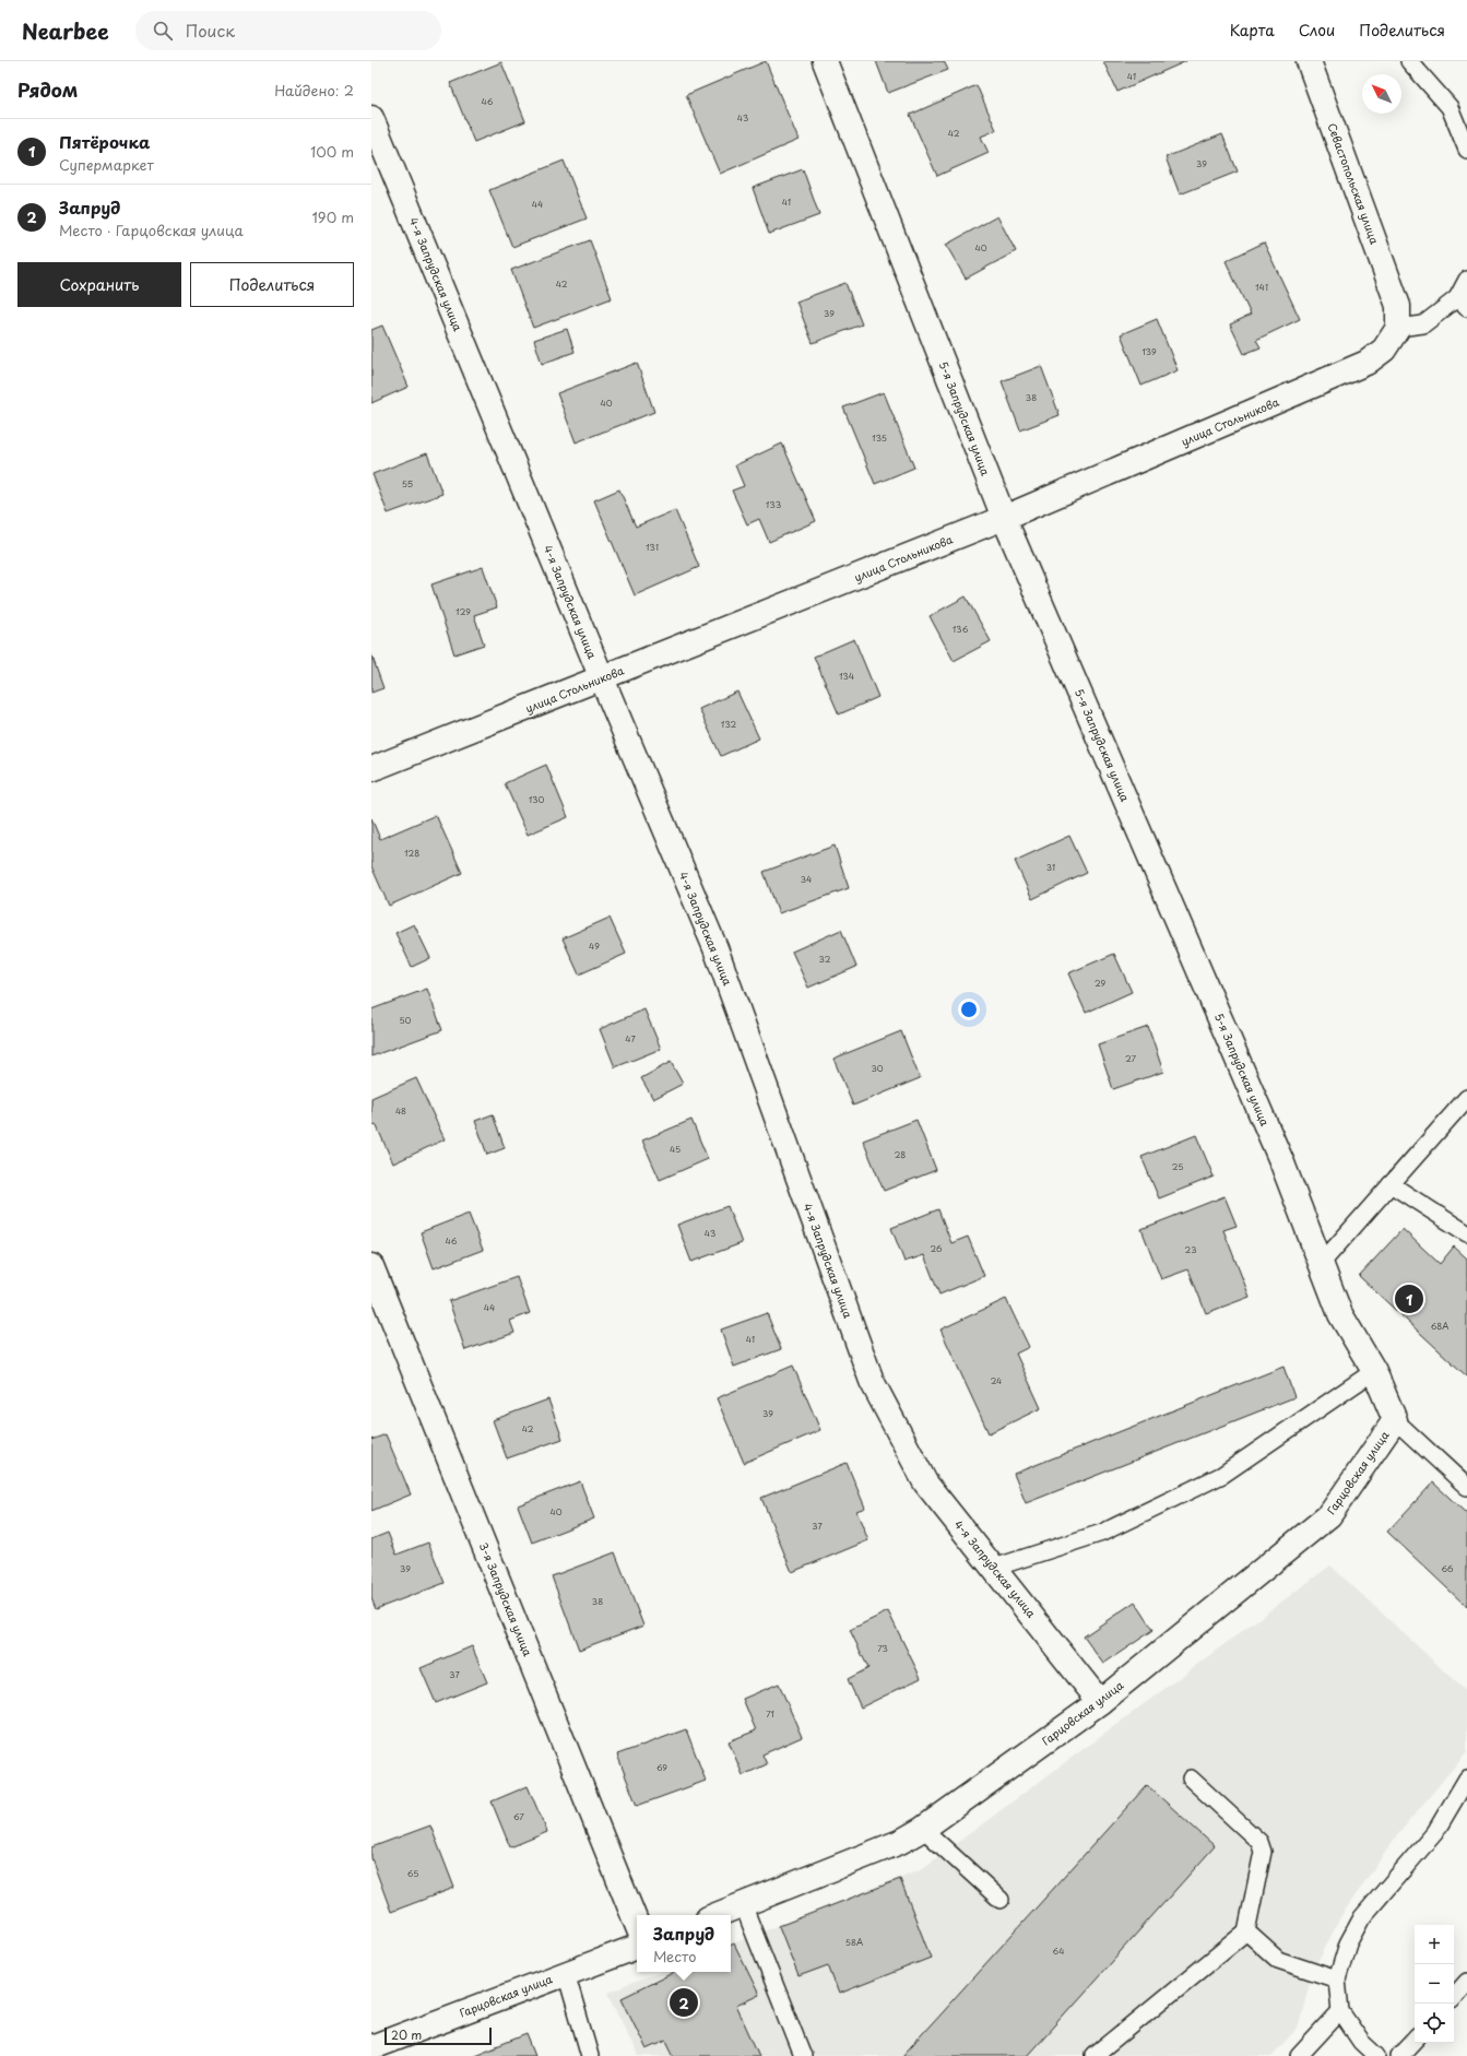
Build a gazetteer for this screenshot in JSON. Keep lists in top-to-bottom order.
{
  "streets": {
    "street": [
      "Севастопольская улица",
      "4-я Запрудская улица",
      "5-я Запрудская улица",
      "улица Стольникова",
      "Гарцовская улица",
      "3-я Запрудская улица"
    ]
  },
  "crossings": [
    ["Севастопольская улица", "улица Стольникова"],
    ["4-я Запрудская улица", "улица Стольникова"],
    ["4-я Запрудская улица", "Гарцовская улица"],
    ["5-я Запрудская улица", "улица Стольникова"],
    ["5-я Запрудская улица", "Гарцовская улица"]
  ],
  "house_numbers": [
    "41",
    "46",
    "43",
    "42",
    "39",
    "41",
    "44",
    "40",
    "42",
    "141",
    "39",
    "139",
    "38",
    "40",
    "135",
    "55",
    "133",
    "131",
    "129",
    "136",
    "134",
    "132",
    "130",
    "128",
    "31",
    "34",
    "49",
    "32",
    "29",
    "50",
    "47",
    "27",
    "30",
    "48",
    "45",
    "28",
    "25",
    "43",
    "46",
    "26",
    "23",
    "44",
    "68А",
    "41",
    "24",
    "39",
    "42",
    "40",
    "37",
    "39",
    "66",
    "38",
    "73",
    "37",
    "71",
    "69",
    "67",
    "65",
    "58А",
    "64"
  ],
  "scale_bar": "20 m",
  "north": "top left",
  "page": {
    "header": "Nearbee",
    "search": "Поиск",
    "nav": ["Карта", "Слои", "Поделиться"],
    "heading": ["Рядом", "Найдено: 2"],
    "list": [
      {
        "mark": "1",
        "name": "Пятёрочка",
        "note": "Супермаркет",
        "value": "100 m"
      },
      {
        "mark": "2",
        "name": "Запруд",
        "note": "Место · Гарцовская улица",
        "value": "190 m"
      }
    ],
    "buttons": ["Сохранить", "Поделиться"],
    "pins": ["1", "2"],
    "popup": ["Запруд", "Место"],
    "map_buttons": ["+", "−"],
    "scale": "20 m"
  }
}
